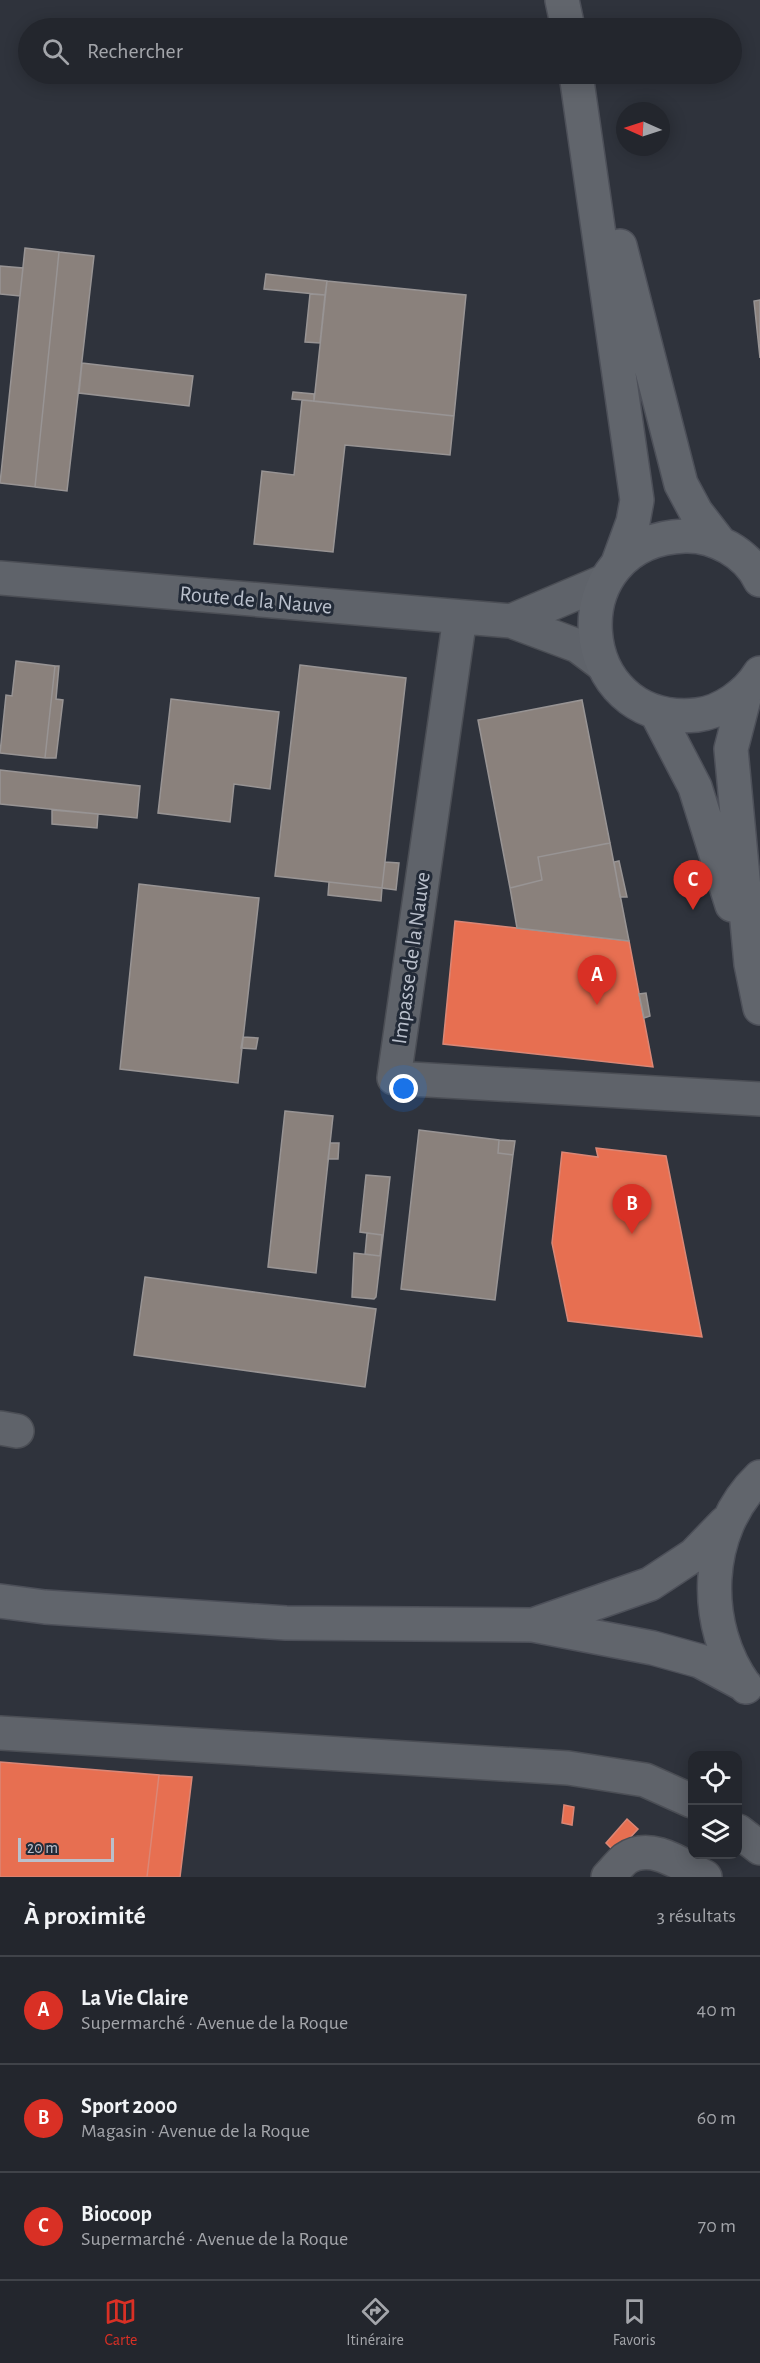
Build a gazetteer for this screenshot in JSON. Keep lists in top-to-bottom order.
{
  "streets": {
    "street": ["Route de la Nauve", "Impasse de la Nauve"]
  },
  "crossings": [
    ["Route de la Nauve", "Impasse de la Nauve"]
  ],
  "scale_bar": "20 m",
  "north": "left",
  "page": {
    "search": "Rechercher",
    "pins": ["C", "A", "B"],
    "scale": "20 m",
    "heading": ["À proximité", "3 résultats"],
    "list": [
      {
        "mark": "A",
        "name": "La Vie Claire",
        "note": "Supermarché · Avenue de la Roque",
        "value": "40 m"
      },
      {
        "mark": "B",
        "name": "Sport 2000",
        "note": "Magasin · Avenue de la Roque",
        "value": "60 m"
      },
      {
        "mark": "C",
        "name": "Biocoop",
        "note": "Supermarché · Avenue de la Roque",
        "value": "70 m"
      }
    ],
    "nav": ["Carte", "Itinéraire", "Favoris"]
  }
}
